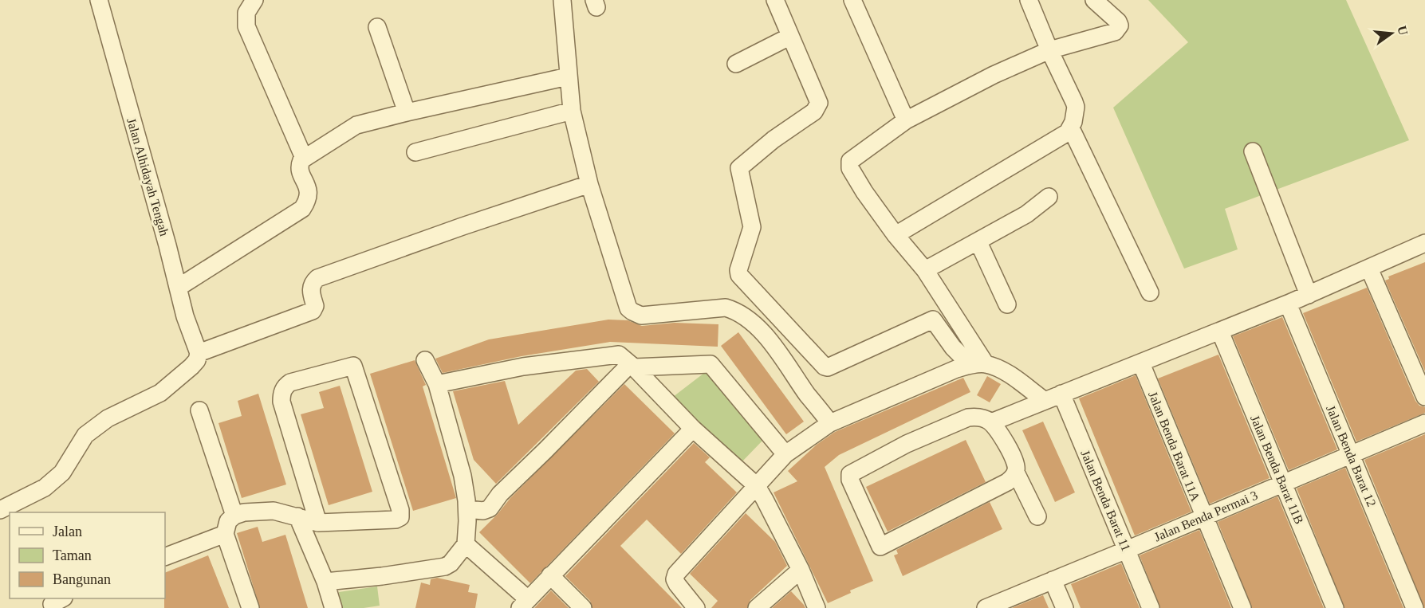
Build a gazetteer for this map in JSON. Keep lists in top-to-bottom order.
{
  "streets": {
    "street": [
      "Jalan Alhidayah Tengah",
      "Jalan Benda Barat 11A",
      "Jalan Benda Barat 12",
      "Jalan Benda Barat 11B",
      "Jalan Benda Barat 11",
      "Jalan Benda Permai 3"
    ]
  },
  "crossings": [
    ["Jalan Benda Barat 11A", "Jalan Benda Permai 3"],
    ["Jalan Benda Barat 12", "Jalan Benda Permai 3"],
    ["Jalan Benda Barat 11B", "Jalan Benda Permai 3"],
    ["Jalan Benda Barat 11", "Jalan Benda Permai 3"]
  ],
  "legend": ["Jalan", "Taman", "Bangunan"],
  "north": "right"
}
